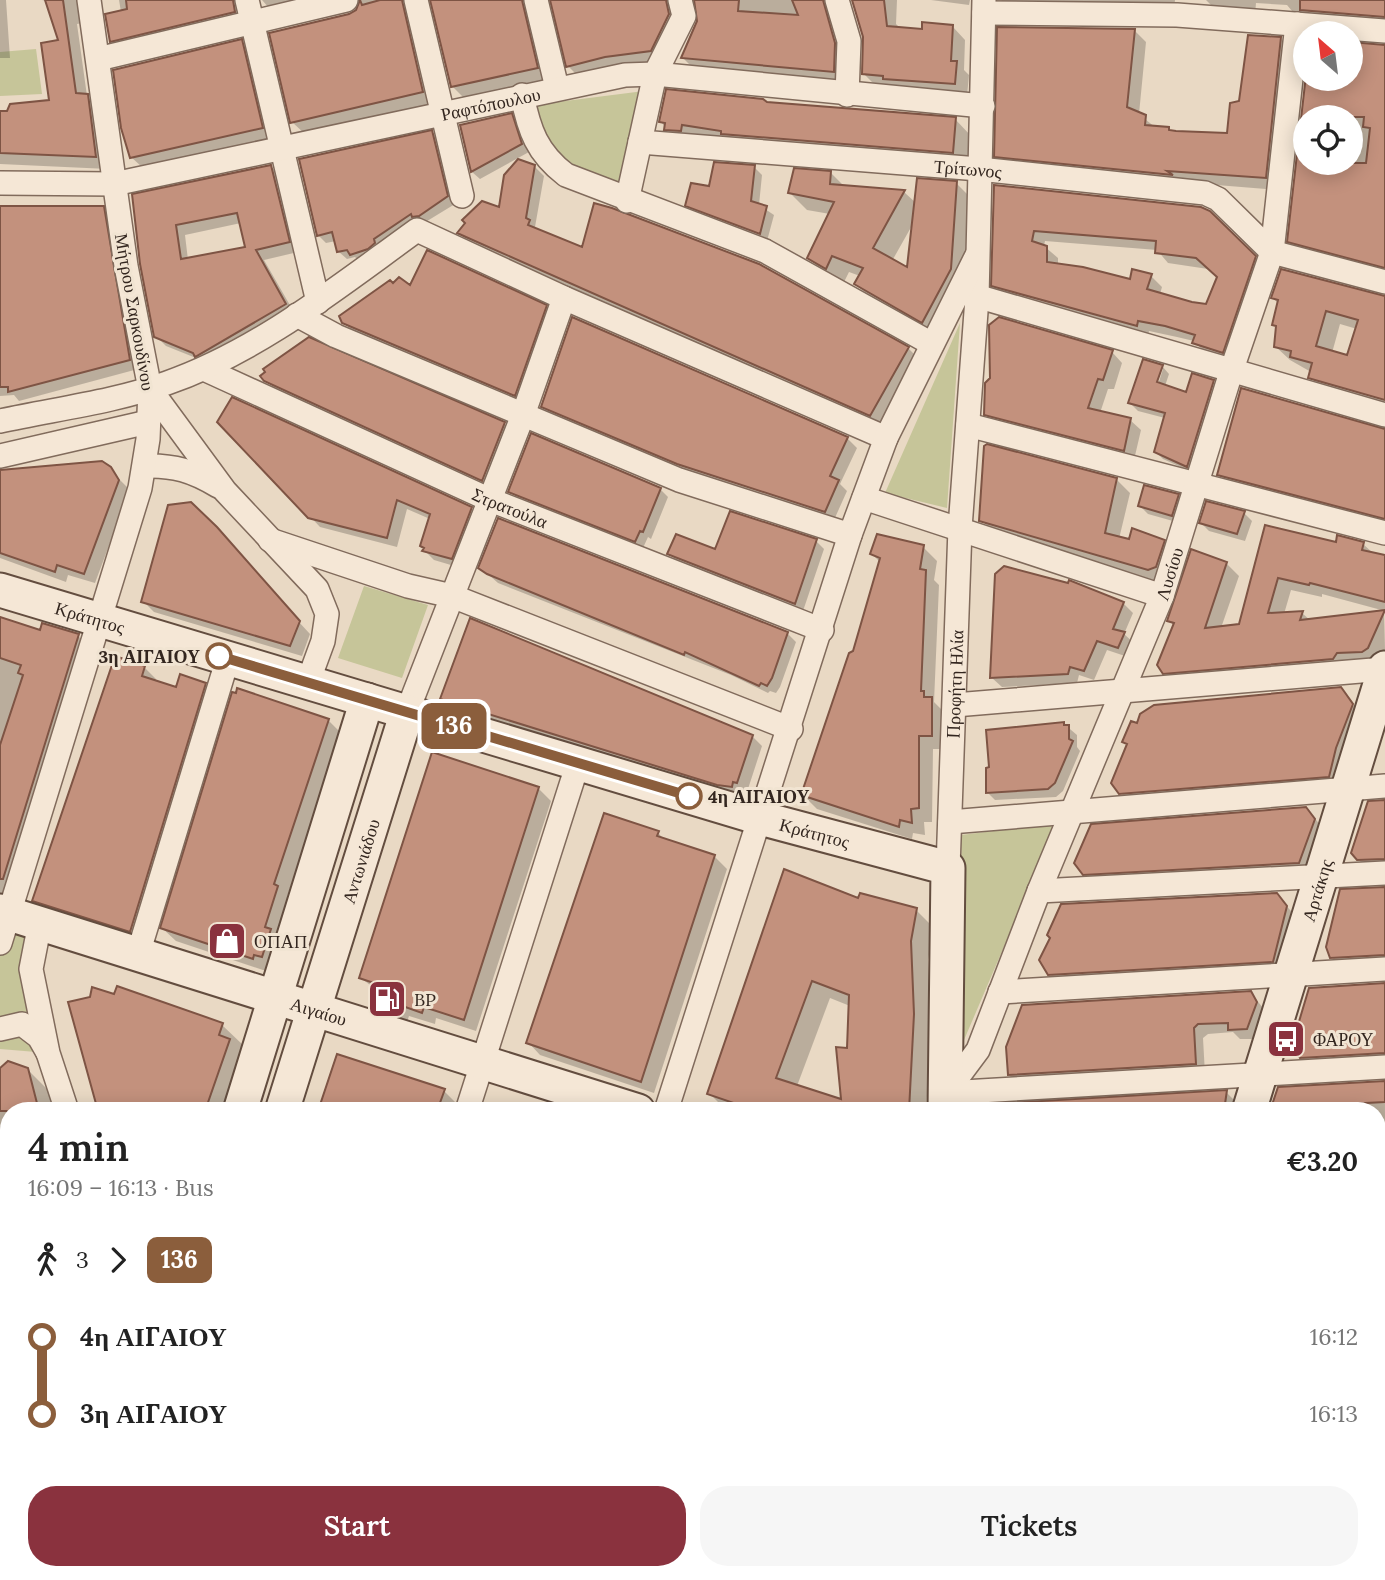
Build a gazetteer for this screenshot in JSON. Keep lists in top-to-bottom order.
{
  "streets": {
    "street": [
      "Ραφτόπουλου",
      "Τρίτωνος",
      "Μήτρου Σαρκουδίνου",
      "Στρατούλα",
      "Λυσίου",
      "Κράτητος",
      "Προφήτη Ηλία",
      "Αντωνιάδου",
      "Αρτάκης",
      "Αιγαίου"
    ]
  },
  "crossings": [
    ["Ραφτόπουλου", "Μήτρου Σαρκουδίνου"],
    ["Τρίτωνος", "Λυσίου"],
    ["Μήτρου Σαρκουδίνου", "Κράτητος"],
    ["Μήτρου Σαρκουδίνου", "Αιγαίου"],
    ["Λυσίου", "Προφήτη Ηλία"],
    ["Κράτητος", "Προφήτη Ηλία"],
    ["Κράτητος", "Αντωνιάδου"],
    ["Αντωνιάδου", "Αιγαίου"]
  ],
  "places": {
    "other": ["3η ΑΙΓΑΙΟΥ", "4η ΑΙΓΑΙΟΥ"],
    "shop": ["ΟΠΑΠ"],
    "fuel station": ["BP"],
    "bus stop": ["ΦΑΡΟΥ"]
  },
  "lines": ["bus line 136"],
  "north": "top left",
  "page": {
    "on_map": "136",
    "heading": ["4 min", "16:09 – 16:13 · Bus", "€3.20"],
    "legs": ["3", "136"],
    "list": [
      {
        "name": "4η ΑΙΓΑΙΟΥ",
        "value": "16:12"
      },
      {
        "name": "3η ΑΙΓΑΙΟΥ",
        "value": "16:13"
      }
    ],
    "buttons": ["Start", "Tickets"]
  }
}
